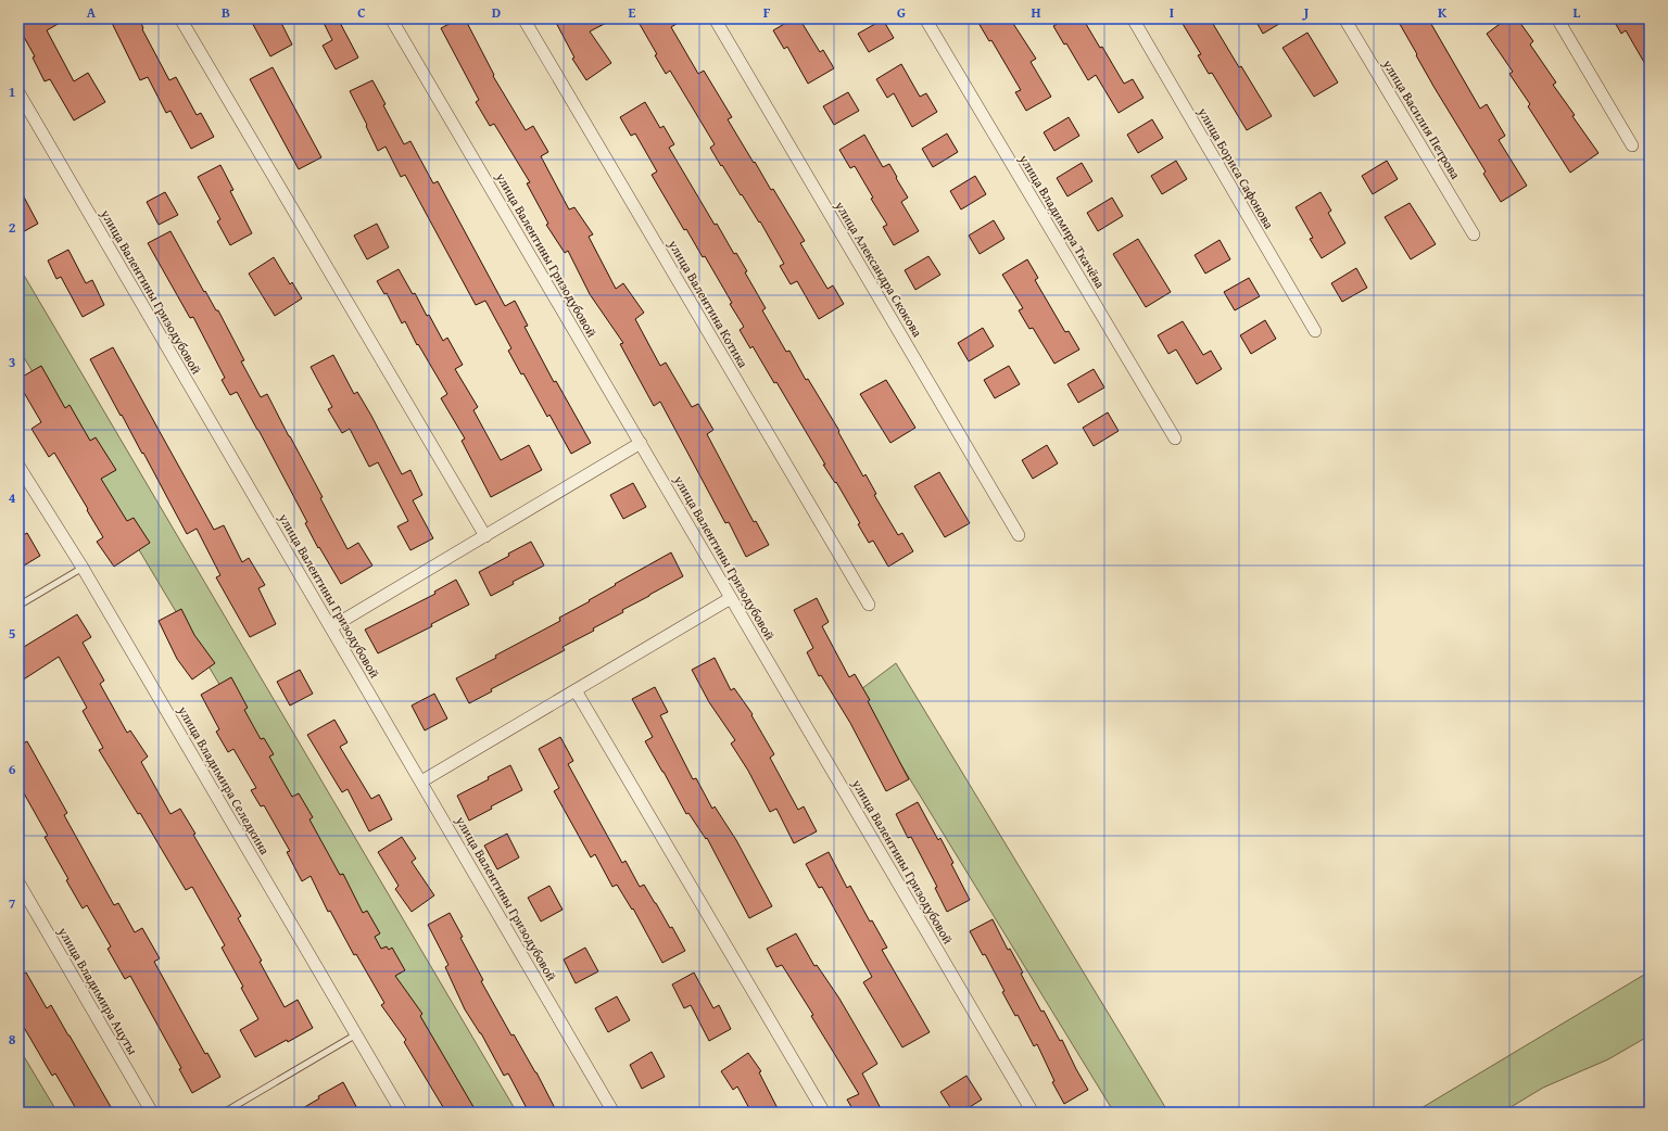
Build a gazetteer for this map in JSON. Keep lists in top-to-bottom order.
{
  "streets": {
    "street": [
      "улица Василия Петрова",
      "улица Бориса Сафонова",
      "улица Владимира Ткачёва",
      "улица Валентины Гризодубовой",
      "улица Александра Скокова",
      "улица Валентина Котика",
      "улица Владимира Селедкина",
      "улица Владимира Ацуты"
    ]
  },
  "grid": {
    "columns": [
      "A",
      "B",
      "C",
      "D",
      "E",
      "F",
      "G",
      "H",
      "I",
      "J",
      "K",
      "L"
    ],
    "rows": [
      "1",
      "2",
      "3",
      "4",
      "5",
      "6",
      "7",
      "8"
    ]
  }
}
